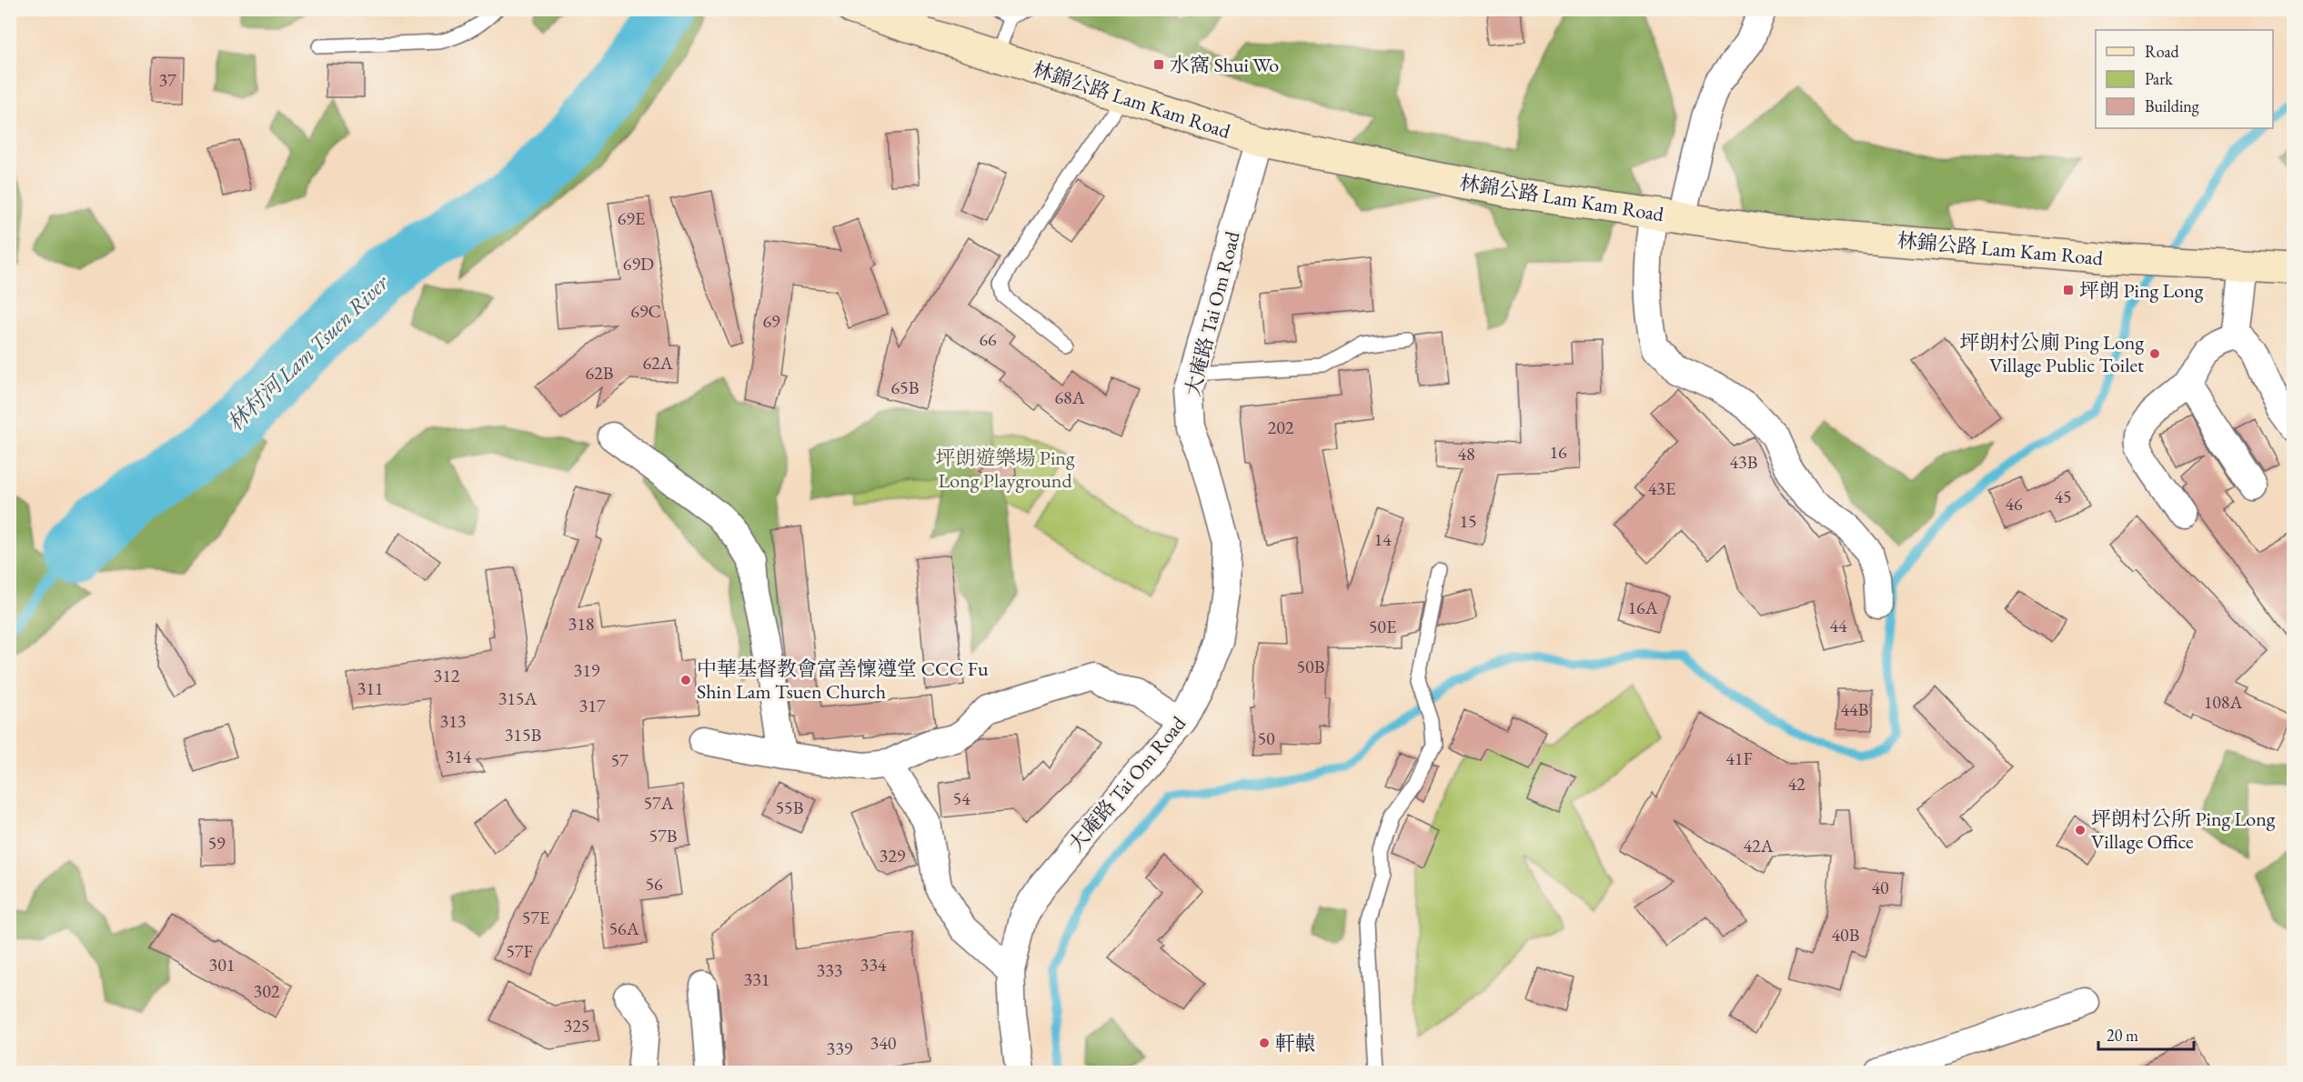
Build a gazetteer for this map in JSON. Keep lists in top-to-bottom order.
{
  "streets": {
    "main road": ["林錦公路 Lam Kam Road"],
    "street": ["大庵路 Tai Om Road"]
  },
  "crossings": [
    ["林錦公路 Lam Kam Road", "大庵路 Tai Om Road"]
  ],
  "water": ["林村河 Lam Tsuen River"],
  "parks": ["坪朗遊樂場 Ping Long Playground"],
  "places": {
    "transit": ["水窩 Shui Wo", "坪朗 Ping Long"],
    "other": [
      "坪朗村公廁 Ping Long Village Public Toilet",
      "中華基督教會富善懍遵堂 CCC Fu Shin Lam Tsuen Church",
      "坪朗村公所 Ping Long Village Office",
      "軒轅"
    ]
  },
  "house_numbers": [
    "37",
    "69E",
    "69D",
    "69C",
    "69",
    "66",
    "62A",
    "62B",
    "65B",
    "68A",
    "202",
    "16",
    "48",
    "43B",
    "43E",
    "45",
    "46",
    "15",
    "14",
    "16A",
    "318",
    "44",
    "50E",
    "50B",
    "319",
    "312",
    "311",
    "315A",
    "108A",
    "317",
    "44B",
    "313",
    "315B",
    "50",
    "314",
    "41F",
    "57",
    "42",
    "54",
    "57A",
    "55B",
    "57B",
    "59",
    "42A",
    "329",
    "56",
    "40",
    "57E",
    "56A",
    "40B",
    "57F",
    "301",
    "334",
    "333",
    "331",
    "302",
    "325",
    "340",
    "339"
  ],
  "legend": ["Road", "Park", "Building"],
  "scale_bar": "20 m"
}
